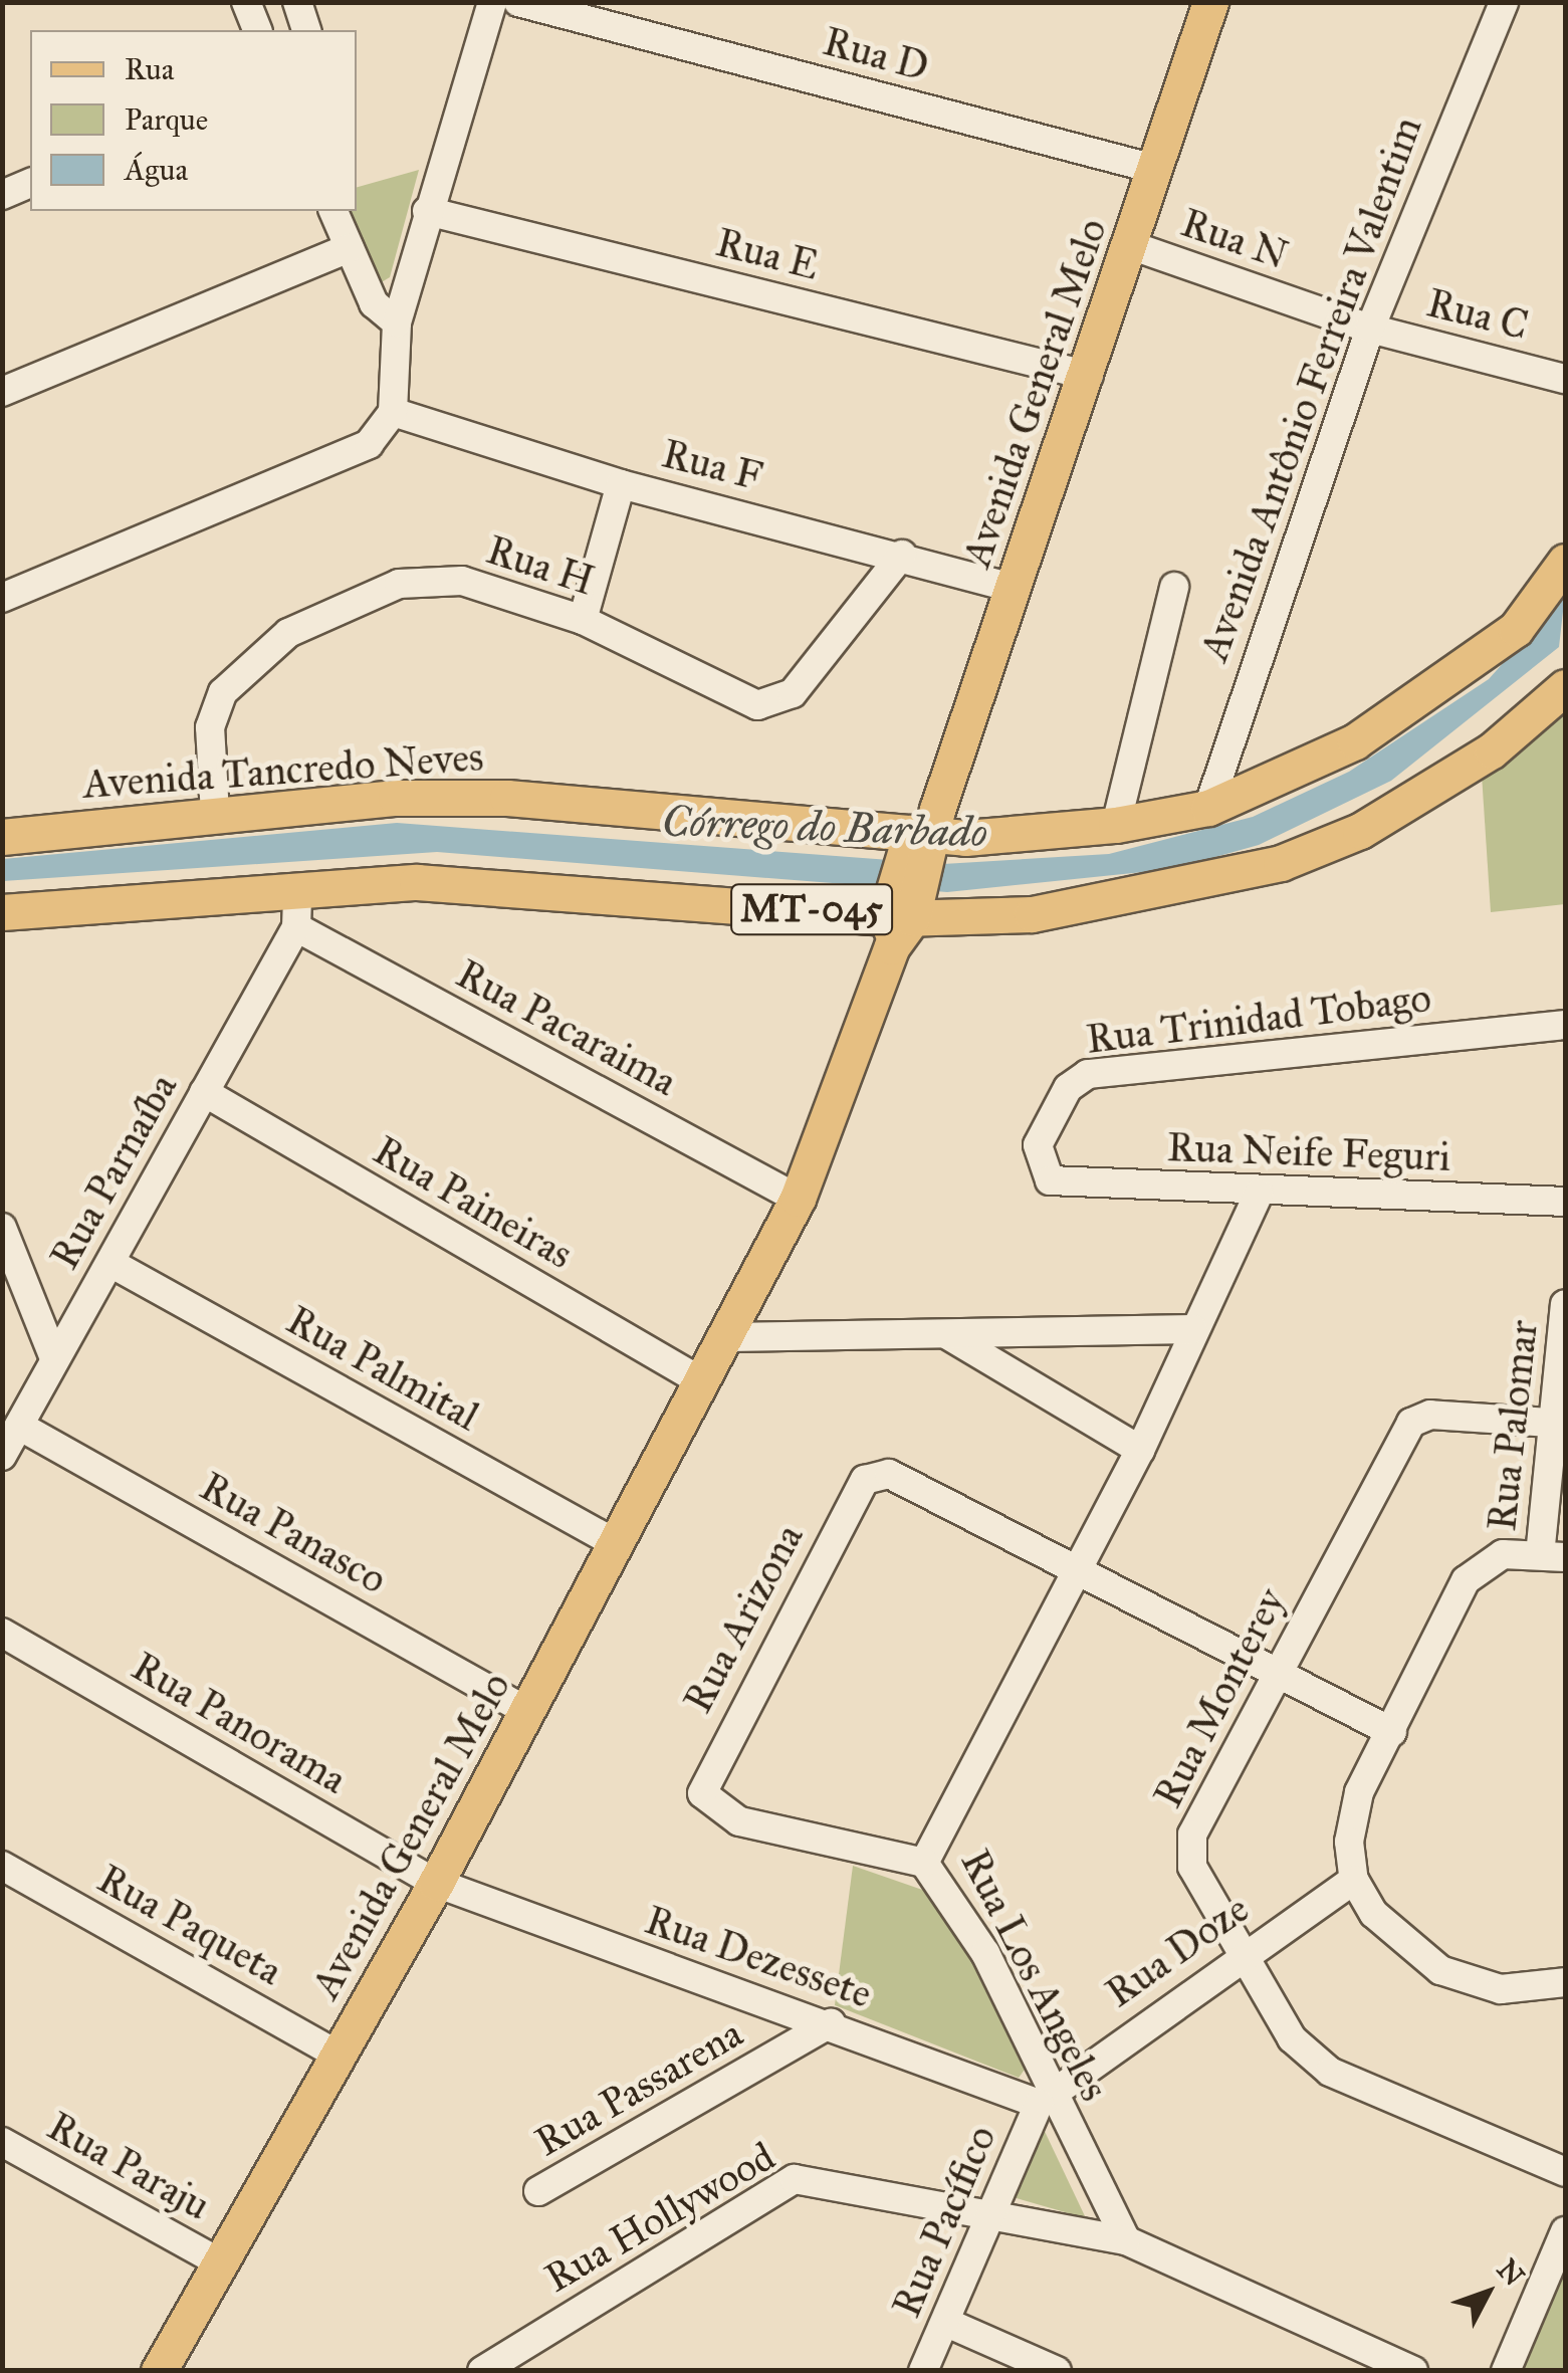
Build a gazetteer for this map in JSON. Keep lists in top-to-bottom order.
{
  "streets": {
    "main road": ["Avenida General Melo", "Avenida Tancredo Neves", "MT-045"],
    "street": [
      "Rua D",
      "Rua N",
      "Rua E",
      "Rua C",
      "Avenida Antônio Ferreira Valentim",
      "Rua F",
      "Rua H",
      "Rua Trinidad Tobago",
      "Rua Pacaraima",
      "Rua Neife Feguri",
      "Rua Parnaíba",
      "Rua Paineiras",
      "Rua Palmital",
      "Rua Palomar",
      "Rua Panasco",
      "Rua Arizona",
      "Rua Monterey",
      "Rua Panorama",
      "Rua Paqueta",
      "Rua Doze",
      "Rua Dezessete",
      "Rua Los Angeles",
      "Rua Passarena",
      "Rua Paraju",
      "Rua Hollywood",
      "Rua Pacífico"
    ]
  },
  "crossings": [
    ["Rua D", "Avenida General Melo"],
    ["Rua N", "Rua C"],
    ["Rua N", "Avenida Antônio Ferreira Valentim"],
    ["Rua N", "Avenida General Melo"],
    ["Rua E", "Avenida General Melo"],
    ["Rua C", "Avenida Antônio Ferreira Valentim"],
    ["Avenida Antônio Ferreira Valentim", "Avenida Tancredo Neves"],
    ["Avenida General Melo", "Rua F"],
    ["Avenida General Melo", "Avenida Tancredo Neves"],
    ["Avenida General Melo", "MT-045"],
    ["Avenida General Melo", "Rua Pacaraima"],
    ["Avenida General Melo", "Rua Paineiras"],
    ["Avenida General Melo", "Rua Palmital"],
    ["Avenida General Melo", "Rua Panasco"],
    ["Avenida General Melo", "Rua Panorama"],
    ["Avenida General Melo", "Rua Paqueta"],
    ["Avenida General Melo", "Rua Dezessete"],
    ["Avenida General Melo", "Rua Paraju"],
    ["Rua F", "Rua H"],
    ["Rua H", "Avenida Tancredo Neves"],
    ["Rua Trinidad Tobago", "Rua Neife Feguri"],
    ["Rua Pacaraima", "Rua Parnaíba"],
    ["Rua Neife Feguri", "Rua Los Angeles"],
    ["Rua Parnaíba", "Rua Paineiras"],
    ["Rua Parnaíba", "Rua Palmital"],
    ["Rua Parnaíba", "Rua Panasco"],
    ["Rua Palomar", "Rua Monterey"],
    ["Rua Arizona", "Rua Los Angeles"],
    ["Rua Monterey", "Rua Doze"],
    ["Rua Panorama", "Rua Dezessete"],
    ["Rua Doze", "Rua Dezessete"],
    ["Rua Doze", "Rua Los Angeles"],
    ["Rua Doze", "Rua Pacífico"],
    ["Rua Dezessete", "Rua Los Angeles"],
    ["Rua Dezessete", "Rua Passarena"],
    ["Rua Dezessete", "Rua Pacífico"],
    ["Rua Los Angeles", "Rua Hollywood"],
    ["Rua Los Angeles", "Rua Pacífico"],
    ["Rua Hollywood", "Rua Pacífico"]
  ],
  "water": ["Córrego do Barbado"],
  "legend": ["Rua", "Parque", "Água"],
  "north": "top right"
}
